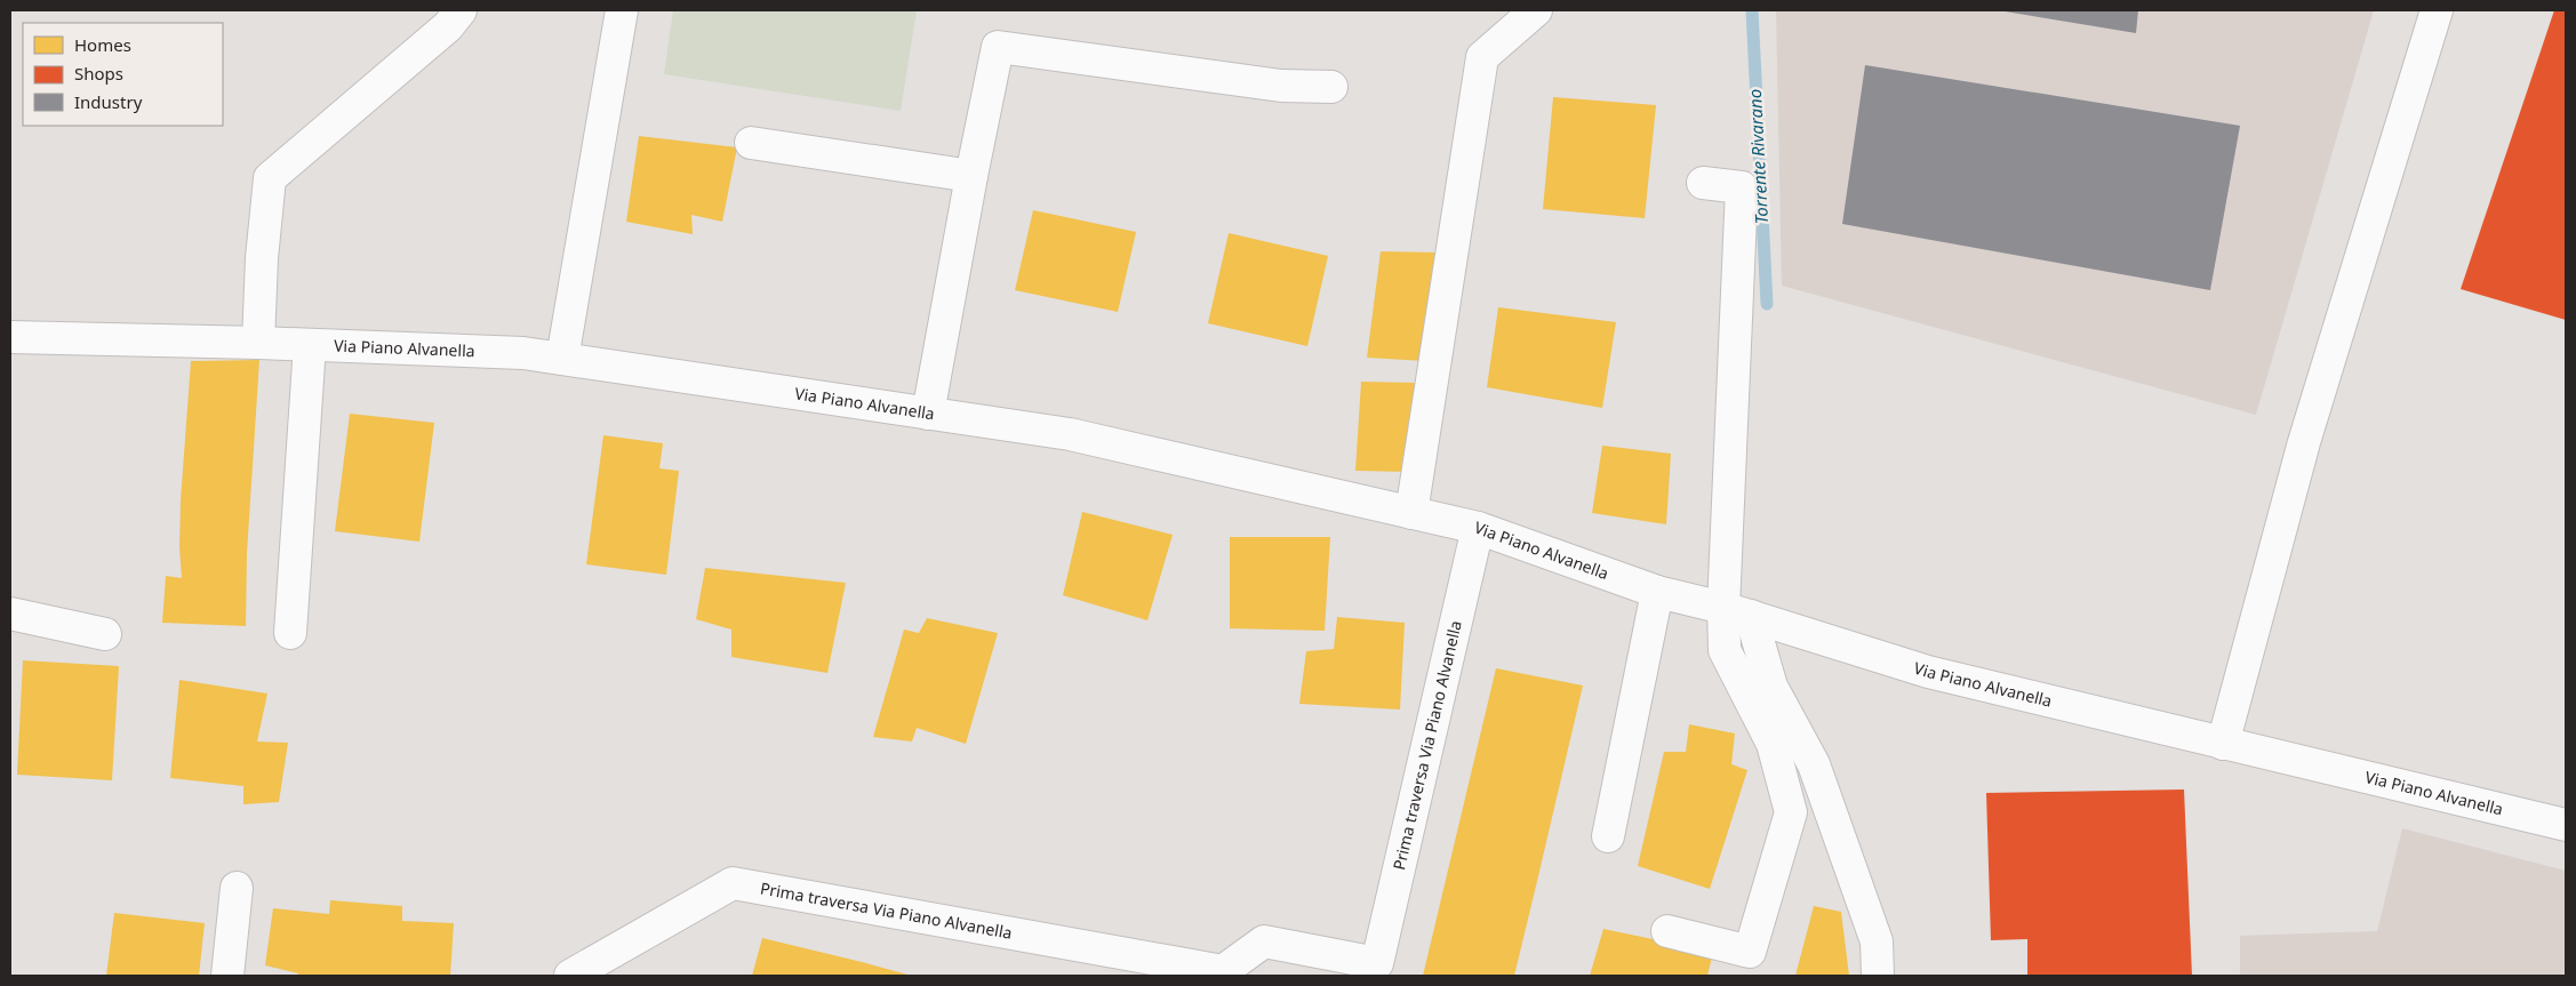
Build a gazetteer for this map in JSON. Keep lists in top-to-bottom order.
{
  "streets": {
    "street": ["Via Piano Alvanella", "Prima traversa Via Piano Alvanella"]
  },
  "crossings": [
    ["Via Piano Alvanella", "Prima traversa Via Piano Alvanella"]
  ],
  "water": ["Torrente Rivarano"],
  "legend": ["Homes", "Shops", "Industry"]
}
